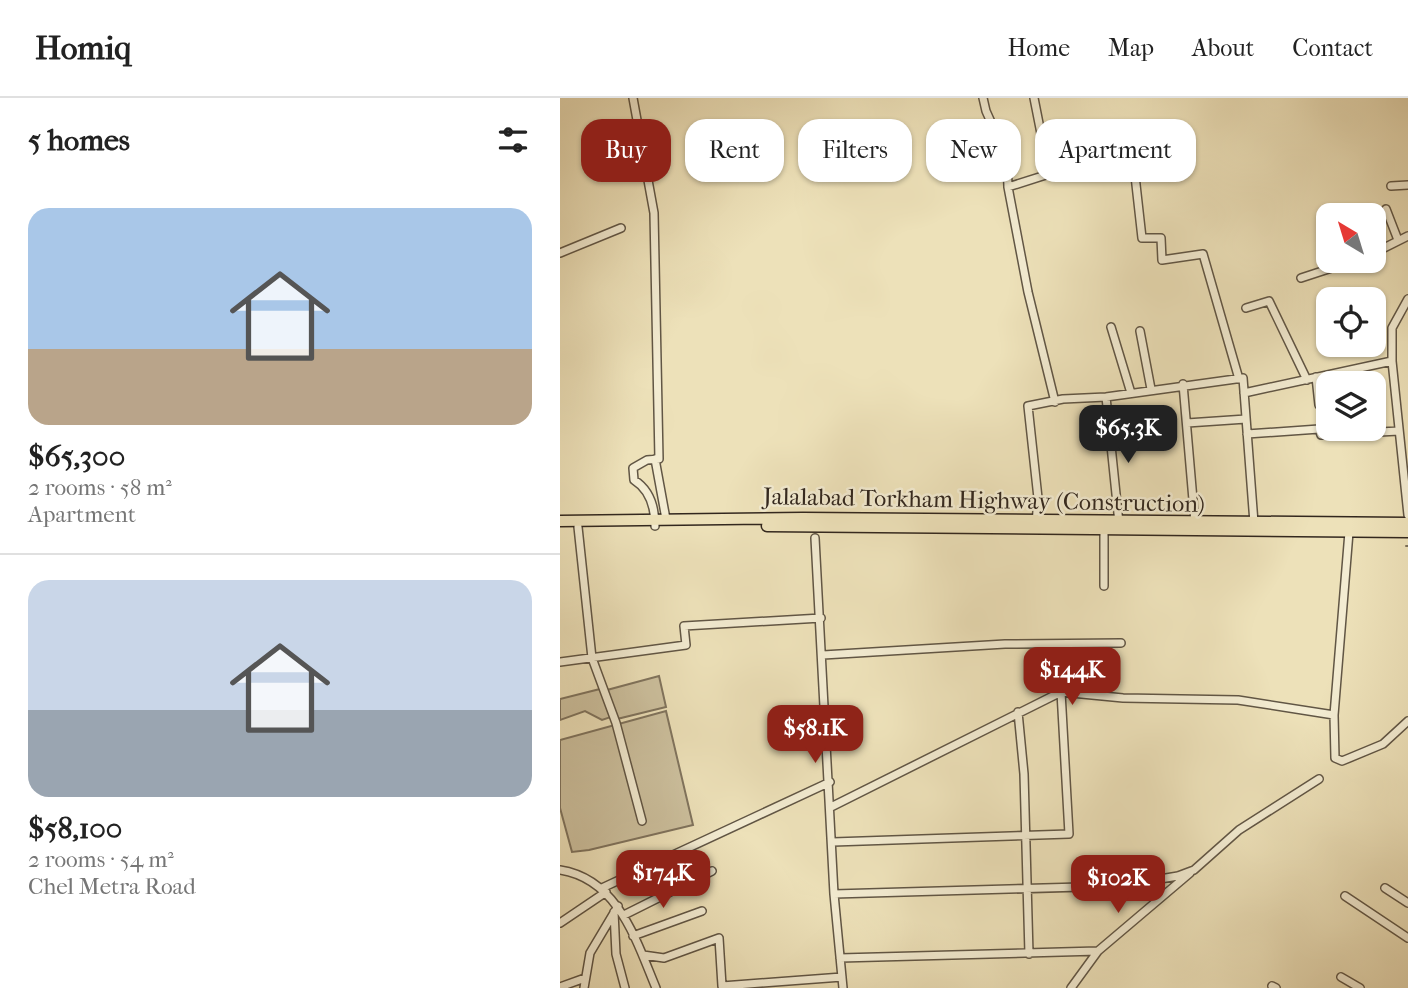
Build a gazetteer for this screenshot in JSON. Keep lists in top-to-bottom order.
{
  "streets": {
    "highway": ["Jalalabad Torkham Highway (Construction)"]
  },
  "north": "top left",
  "page": {
    "header": "Homiq",
    "nav": [
      "Home",
      "Map",
      "About",
      "Contact"
    ],
    "heading": "5 homes",
    "chip": [
      "Buy",
      "Rent",
      "Filters",
      "New",
      "Apartment"
    ],
    "list": [
      {
        "name": "$65,300",
        "note": "2 rooms · 58 m² · Apartment"
      },
      {
        "name": "$58,100",
        "note": "2 rooms · 54 m² · Chel Metra Road"
      }
    ],
    "price": [
      "$65.3K",
      "$144K",
      "$58.1K",
      "$174K",
      "$102K"
    ]
  }
}
